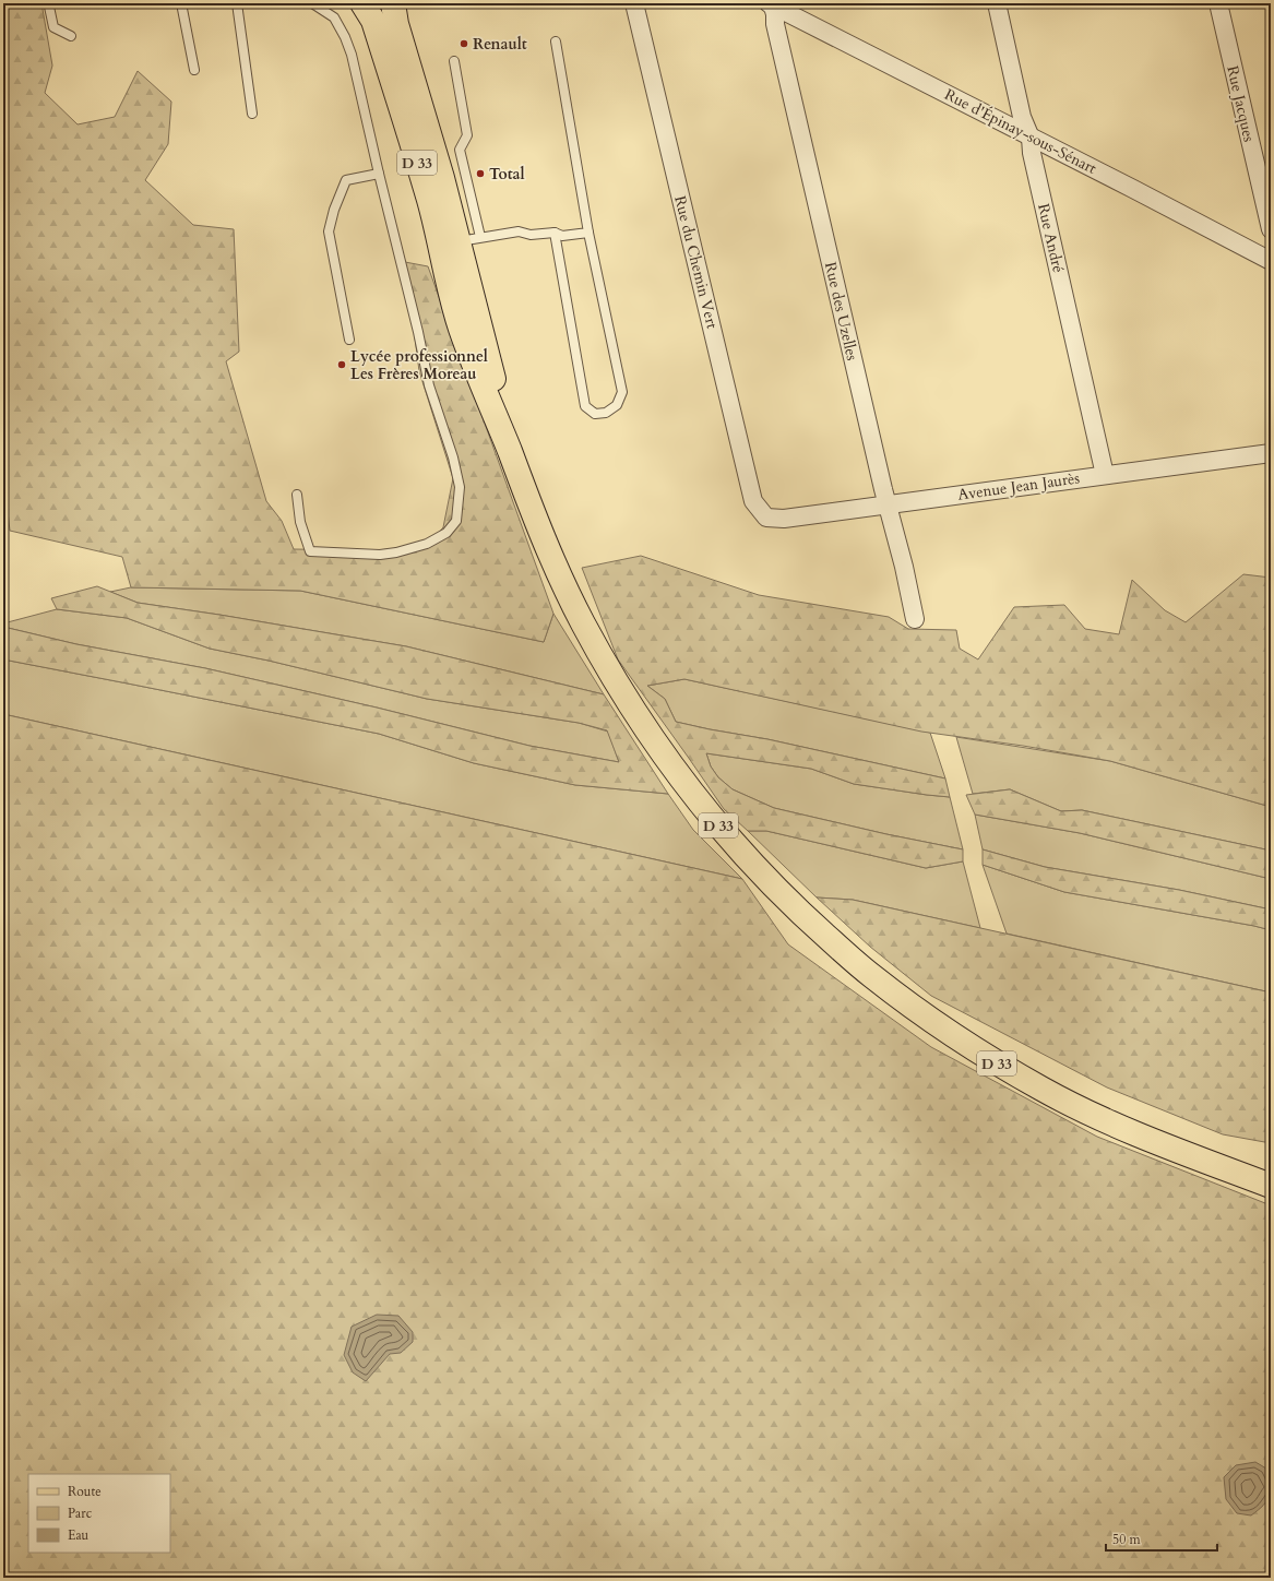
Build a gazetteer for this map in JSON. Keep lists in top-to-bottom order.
{
  "streets": {
    "main road": ["D 33"],
    "street": [
      "Rue Jacques",
      "Rue d'Épinay-sous-Sénart",
      "Rue André",
      "Rue du Chemin Vert",
      "Rue des Uzelles",
      "Avenue Jean Jaurès"
    ]
  },
  "crossings": [
    ["Rue d'Épinay-sous-Sénart", "Rue André"],
    ["Rue d'Épinay-sous-Sénart", "Rue des Uzelles"],
    ["Rue André", "Avenue Jean Jaurès"],
    ["Rue du Chemin Vert", "Avenue Jean Jaurès"],
    ["Rue des Uzelles", "Avenue Jean Jaurès"]
  ],
  "places": ["Renault", "Total", "Lycée professionnel Les Frères Moreau"],
  "legend": ["Route", "Parc", "Eau"],
  "scale_bar": "50 m"
}
